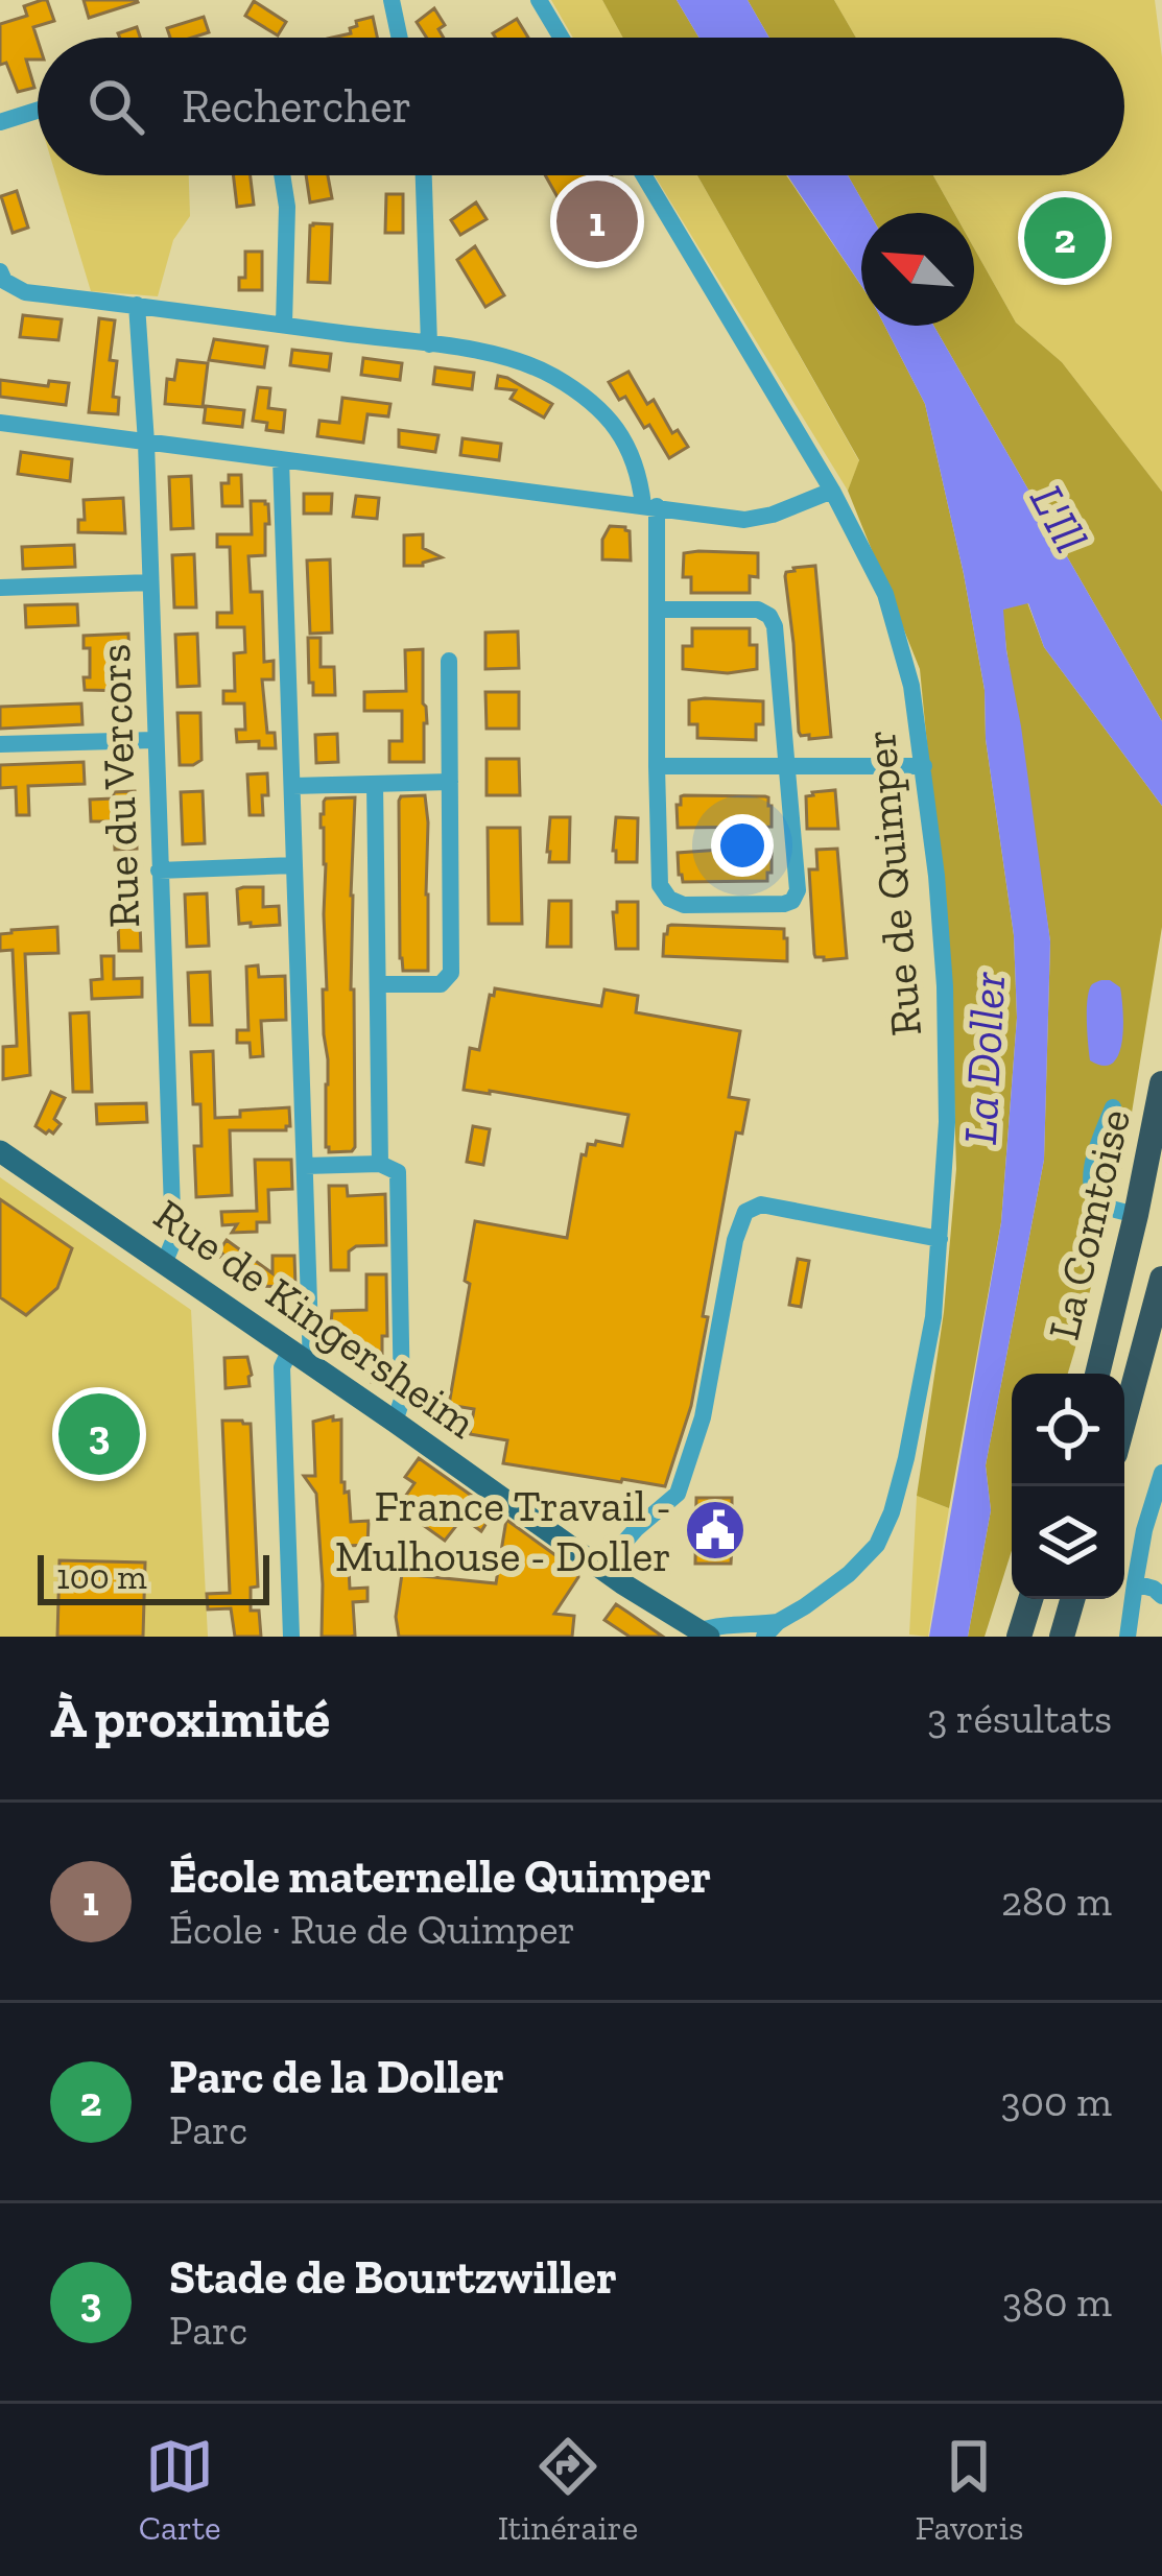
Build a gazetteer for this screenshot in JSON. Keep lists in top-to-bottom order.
{
  "streets": {
    "highway": ["La Comtoise"],
    "main road": ["Rue de Kingersheim"],
    "street": ["Rue du Vercors", "Rue de Quimper"]
  },
  "crossings": [
    ["Rue du Vercors", "Rue de Kingersheim"],
    ["Rue de Quimper", "Rue de Kingersheim"]
  ],
  "water": ["L'Ill", "La Doller"],
  "places": {
    "public building": ["France Travail - Mulhouse - Doller"]
  },
  "scale_bar": "100 m",
  "north": "top left",
  "page": {
    "search": "Rechercher",
    "pins": ["1", "2", "3"],
    "scale": "100 m",
    "heading": ["À proximité", "3 résultats"],
    "list": [
      {
        "mark": "1",
        "name": "École maternelle Quimper",
        "note": "École · Rue de Quimper",
        "value": "280 m"
      },
      {
        "mark": "2",
        "name": "Parc de la Doller",
        "note": "Parc",
        "value": "300 m"
      },
      {
        "mark": "3",
        "name": "Stade de Bourtzwiller",
        "note": "Parc",
        "value": "380 m"
      }
    ],
    "nav": ["Carte", "Itinéraire", "Favoris"]
  }
}
